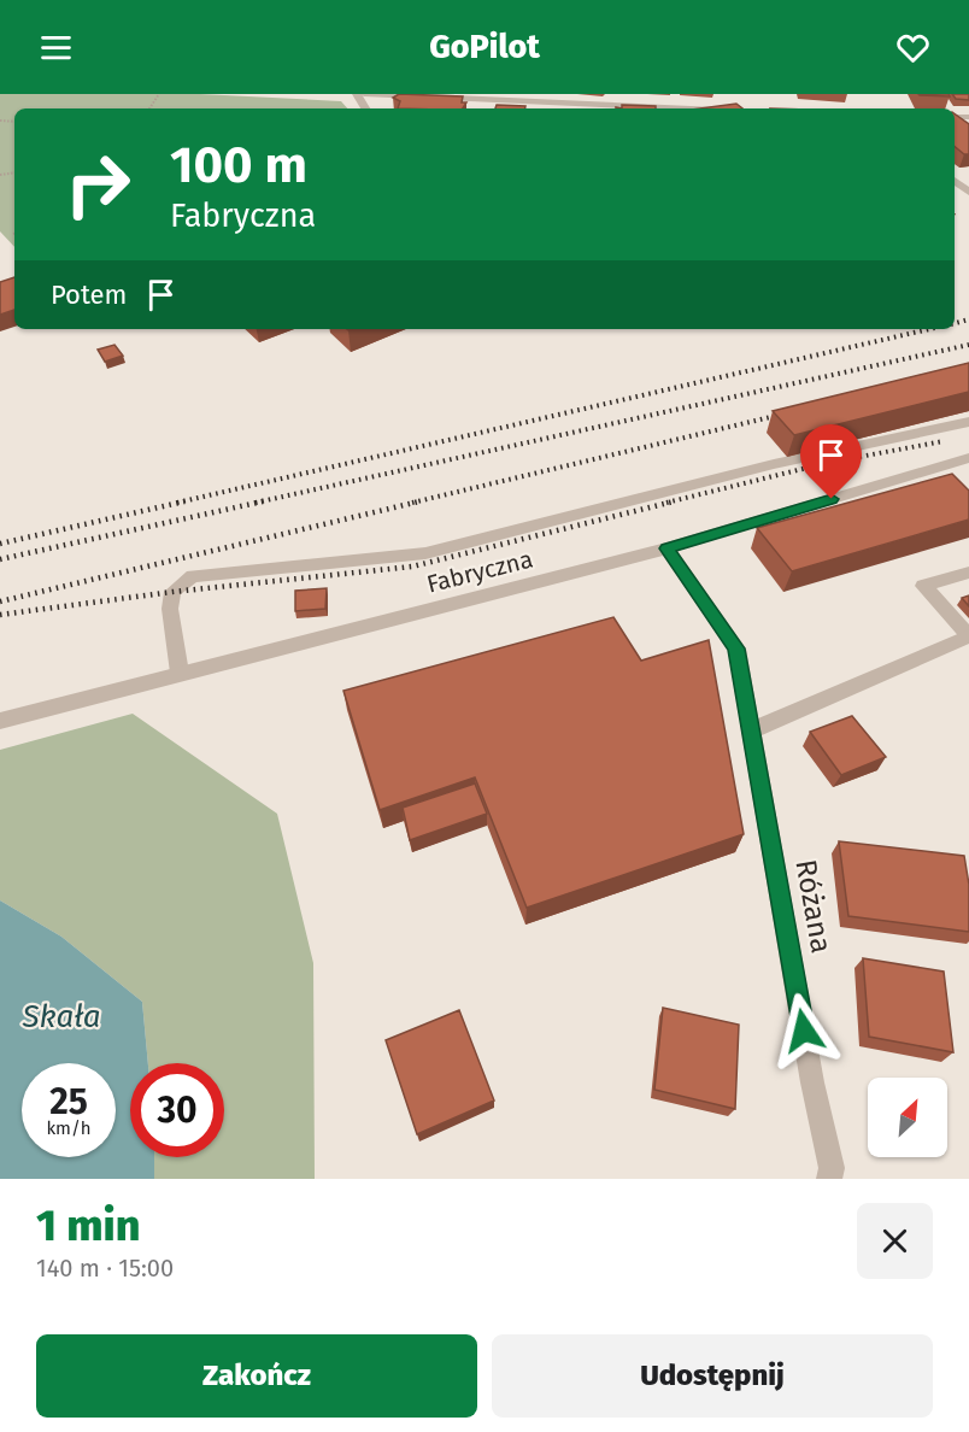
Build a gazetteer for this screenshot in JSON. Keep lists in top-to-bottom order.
{
  "streets": {
    "street": ["Fabryczna", "Różana"]
  },
  "crossings": [
    ["Fabryczna", "Różana"]
  ],
  "water": ["Skała"],
  "north": "top right",
  "page": {
    "header": "GoPilot",
    "turn": ["100 m", "Fabryczna"],
    "then": "Potem",
    "speed": "25 km/h",
    "limit": "30",
    "heading": ["1 min", "140 m · 15:00"],
    "buttons": ["Zakończ", "Udostępnij"]
  }
}
